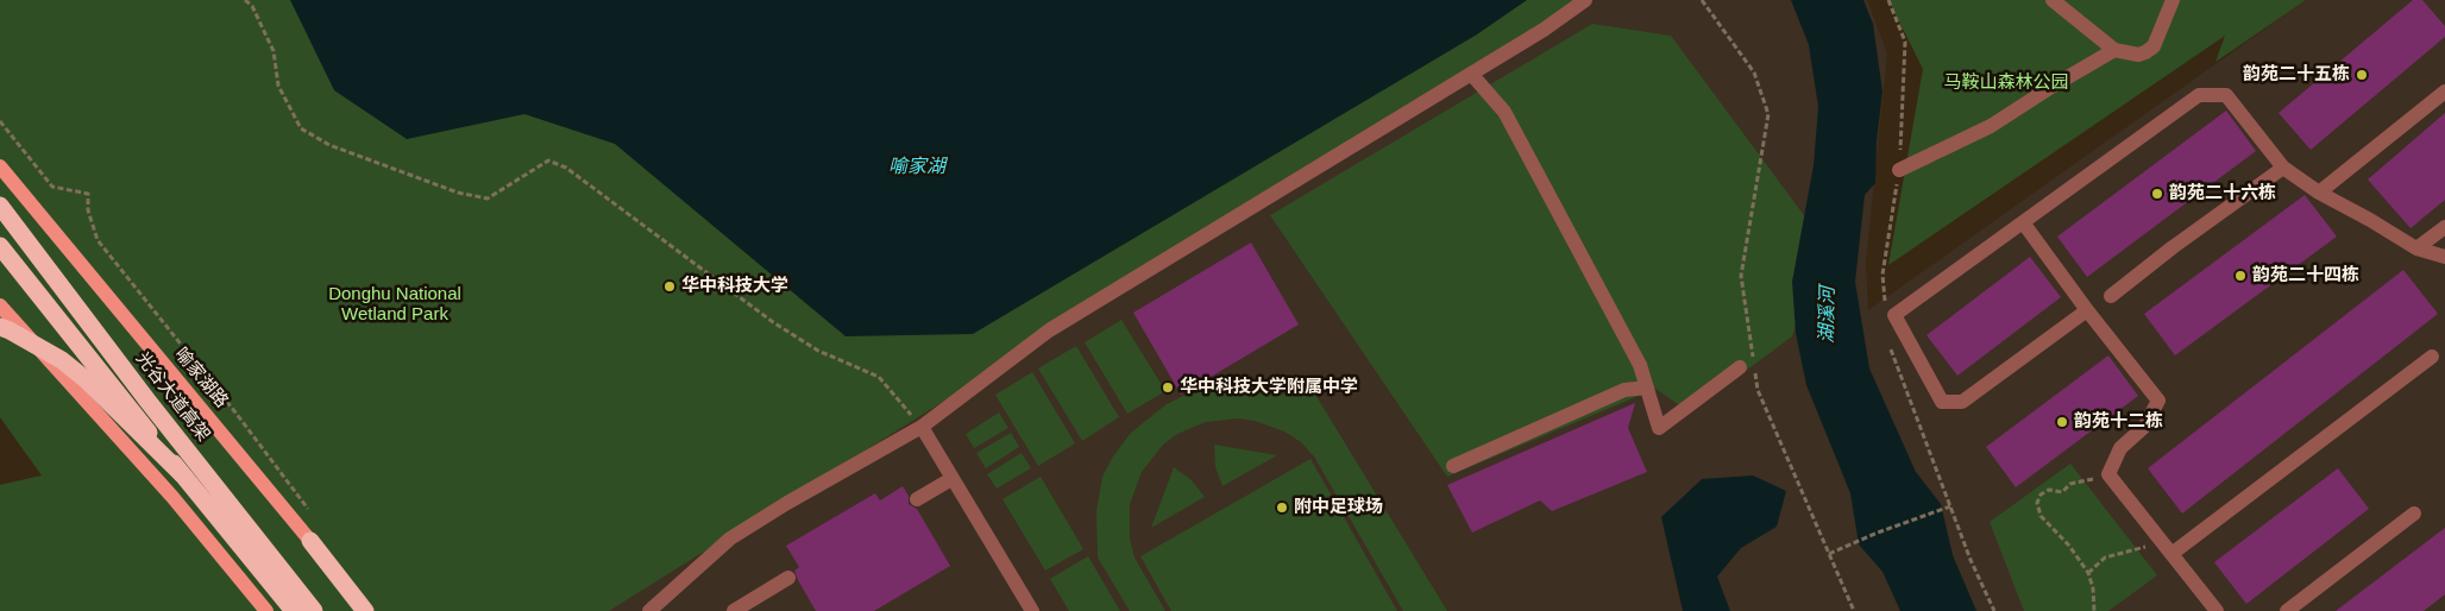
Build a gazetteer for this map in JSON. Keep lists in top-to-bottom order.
{
  "streets": {
    "highway": ["光谷大道高架"],
    "main road": ["喻家湖路"]
  },
  "water": ["喻家湖", "湖溪河"],
  "parks": ["马鞍山森林公园", "Donghu National Wetland Park"],
  "places": [
    "韵苑二十五栋",
    "韵苑二十六栋",
    "韵苑二十四栋",
    "华中科技大学",
    "华中科技大学附属中学",
    "韵苑十二栋",
    "附中足球场"
  ]
}
